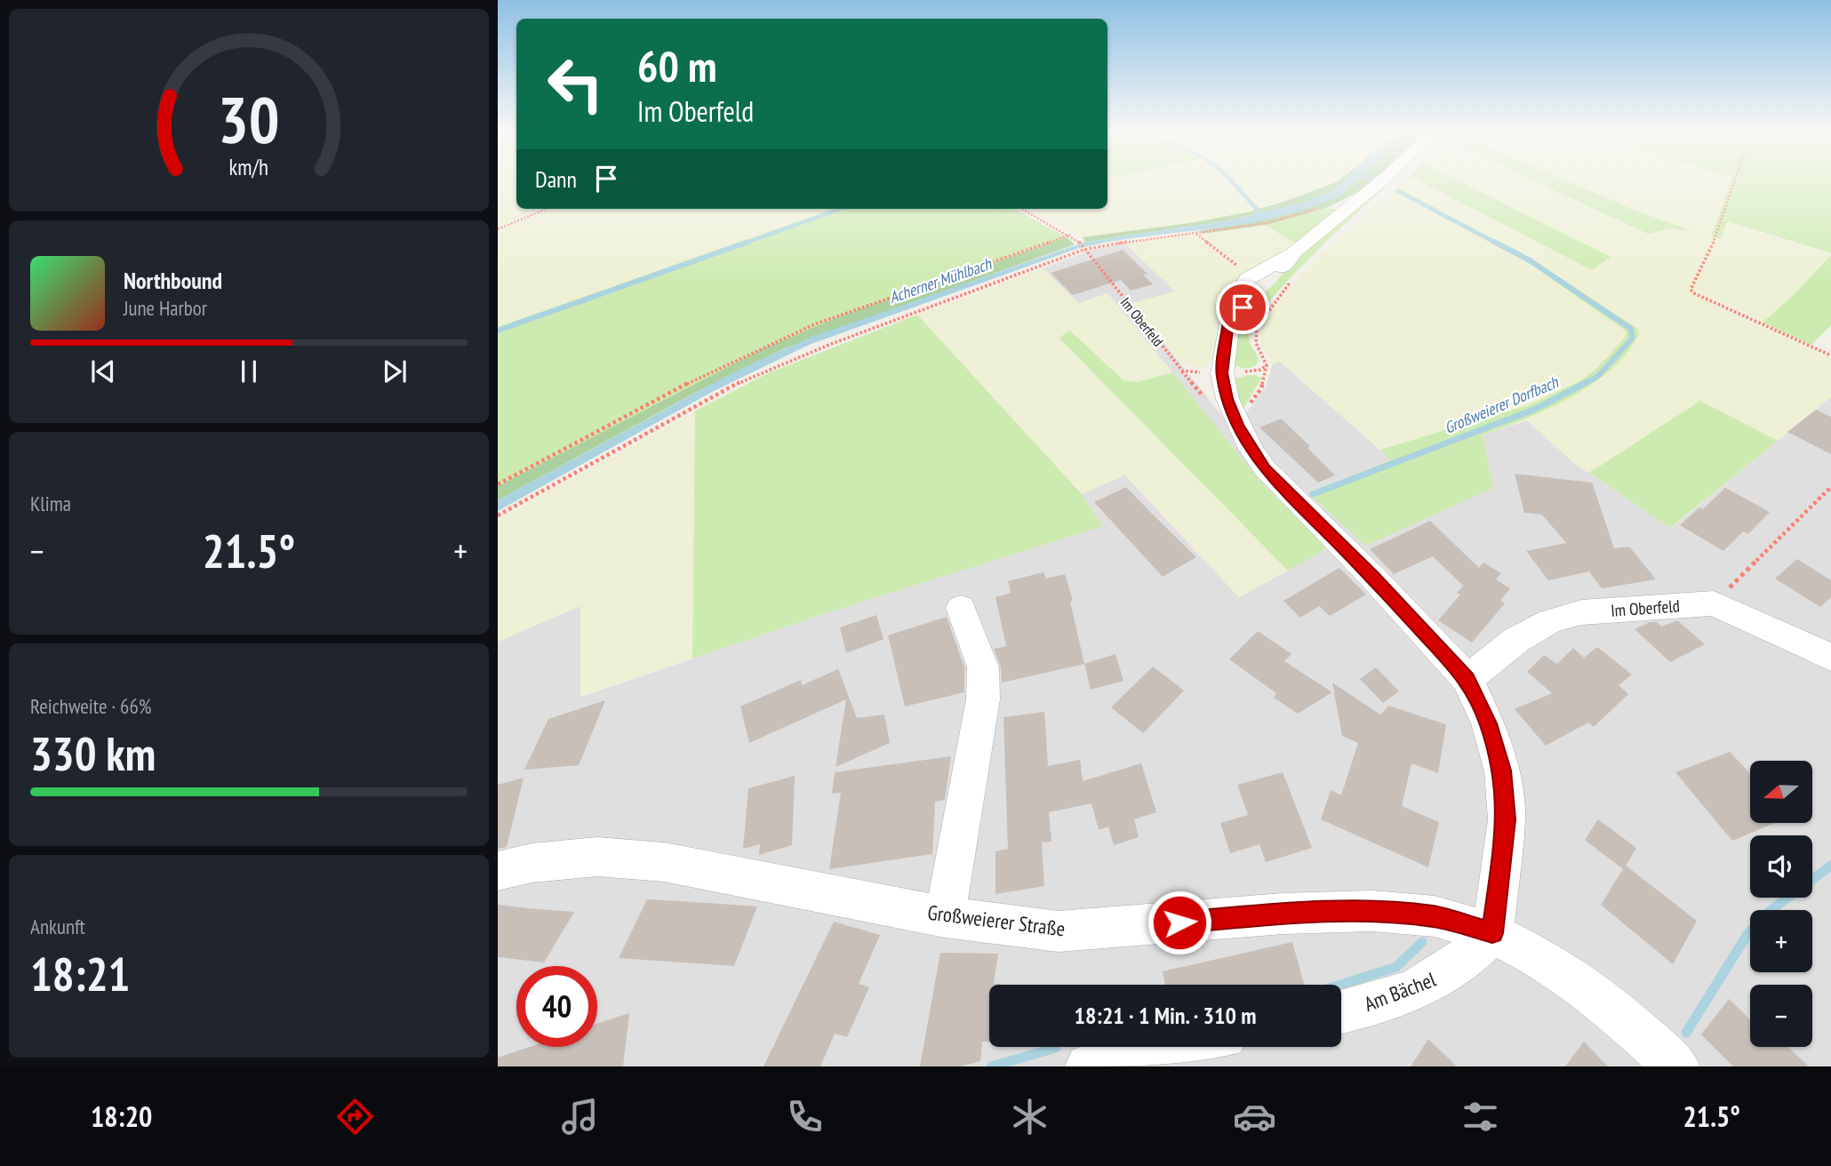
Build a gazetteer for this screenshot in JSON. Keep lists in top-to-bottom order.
{
  "streets": {
    "street": ["Im Oberfeld", "Großweierer Straße", "Am Bächel"]
  },
  "crossings": [
    ["Großweierer Straße", "Am Bächel"]
  ],
  "water": ["Acherner Mühlbach", "Großweierer Dorfbach"],
  "north": "left",
  "page": {
    "turn": ["60 m", "Im Oberfeld"],
    "then": "Dann",
    "song": ["Northbound", "June Harbor"],
    "tile": [
      "Klima",
      ["Reichweite · 66%", "330 km"],
      ["Ankunft", "18:21"]
    ],
    "heat": ["−", "21.5°", "+"],
    "map_buttons": ["+", "−"],
    "limit": "40",
    "trip": "18:21 · 1 Min. · 310 m",
    "tabs": ["18:20", "21.5°"],
    "gauge": ["30", "km/h"]
  }
}
